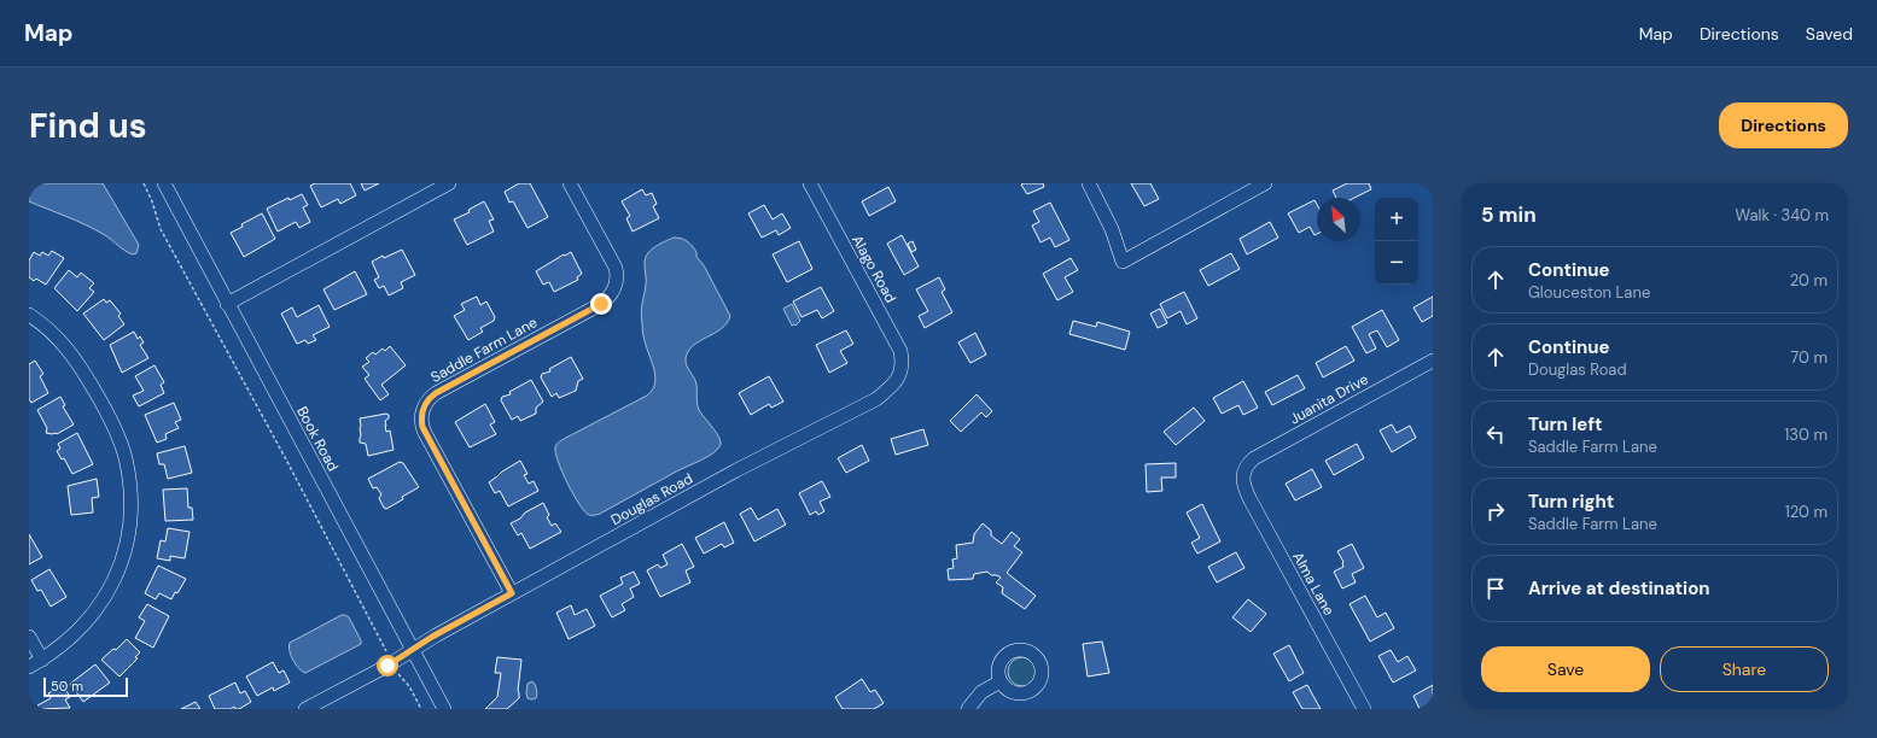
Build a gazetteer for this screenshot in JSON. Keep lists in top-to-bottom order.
{
  "streets": {
    "street": [
      "Alago Road",
      "Saddle Farm Lane",
      "Juanita Drive",
      "Book Road",
      "Douglas Road",
      "Alma Lane"
    ]
  },
  "crossings": [
    ["Alago Road", "Douglas Road"],
    ["Saddle Farm Lane", "Douglas Road"],
    ["Juanita Drive", "Alma Lane"],
    ["Book Road", "Douglas Road"]
  ],
  "scale_bar": "50 m",
  "north": "top left",
  "page": {
    "header": "Map",
    "nav": ["Map", "Directions", "Saved"],
    "buttons": [
      "Directions",
      ["Save", "Share"]
    ],
    "title": "Find us",
    "heading": ["5 min", "Walk · 340 m"],
    "map_buttons": ["+", "−"],
    "list": [
      ["Continue", "Glouceston Lane", "20 m"],
      ["Continue", "Douglas Road", "70 m"],
      ["Turn left", "Saddle Farm Lane", "130 m"],
      ["Turn right", "Saddle Farm Lane", "120 m"],
      "Arrive at destination"
    ],
    "scale": "50 m"
  }
}
